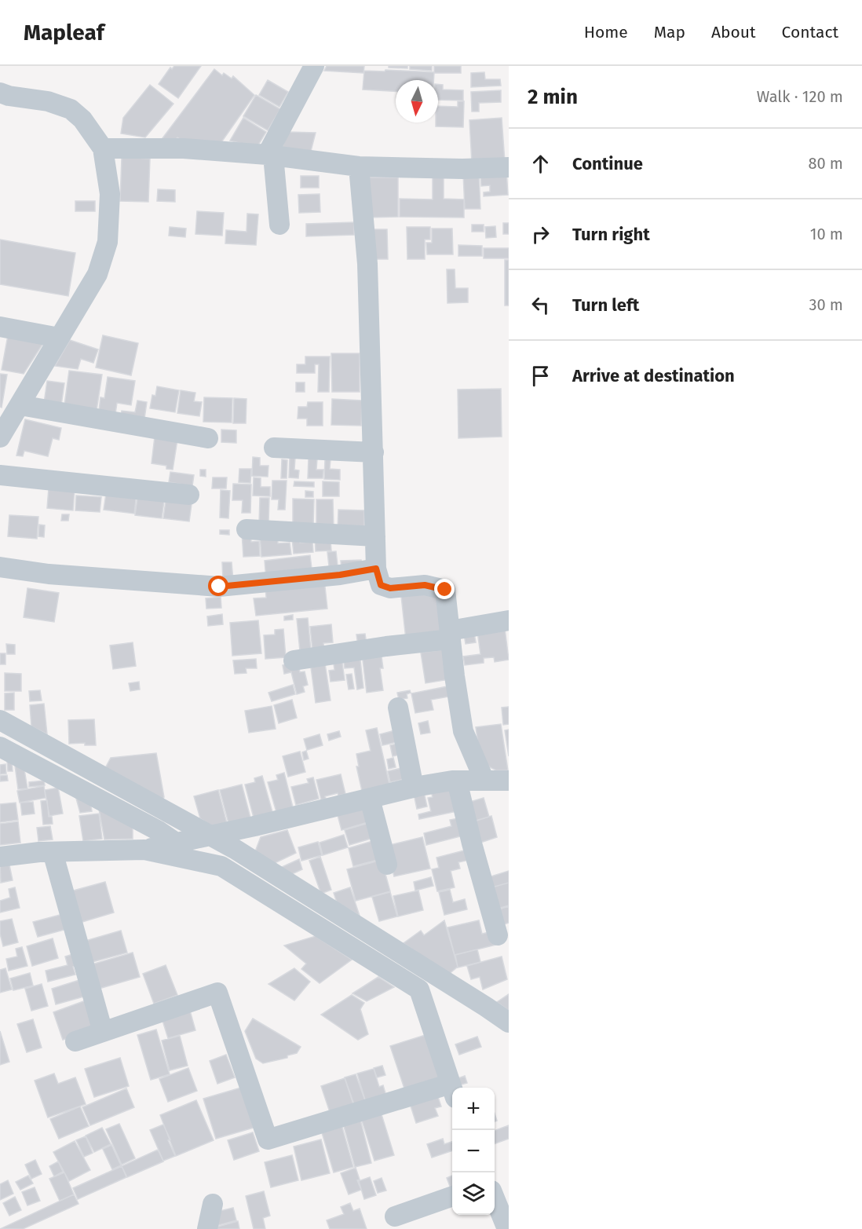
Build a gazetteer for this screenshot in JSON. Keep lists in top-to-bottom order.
{
  "north": "bottom",
  "page": {
    "header": "Mapleaf",
    "nav": [
      "Home",
      "Map",
      "About",
      "Contact"
    ],
    "heading": ["2 min", "Walk · 120 m"],
    "list": [
      ["Continue", "80 m"],
      ["Turn right", "10 m"],
      ["Turn left", "30 m"],
      "Arrive at destination"
    ],
    "map_buttons": ["+", "−"]
  }
}
